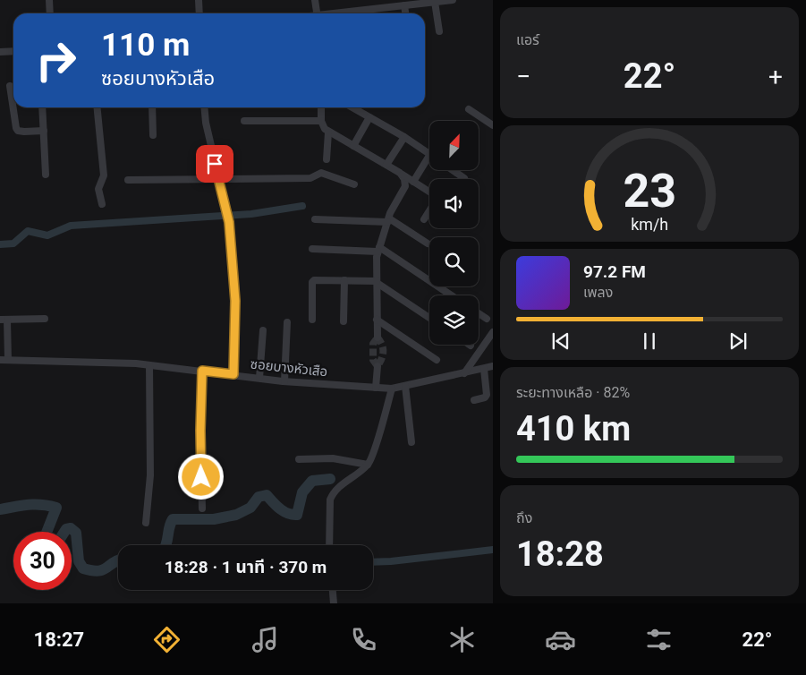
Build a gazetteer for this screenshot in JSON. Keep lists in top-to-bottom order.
{
  "streets": {
    "street": ["ซอยบางหัวเสือ"]
  },
  "north": "top right",
  "page": {
    "tile": [
      "แอร์",
      ["ระยะทางเหลือ · 82%", "410 km"],
      ["ถึง", "18:28"]
    ],
    "turn": ["110 m", "ซอยบางหัวเสือ"],
    "heat": ["−", "22°", "+"],
    "song": ["97.2 FM", "เพลง"],
    "limit": "30",
    "trip": "18:28 · 1 นาที · 370 m",
    "tabs": ["18:27", "22°"],
    "gauge": ["23", "km/h"]
  }
}
